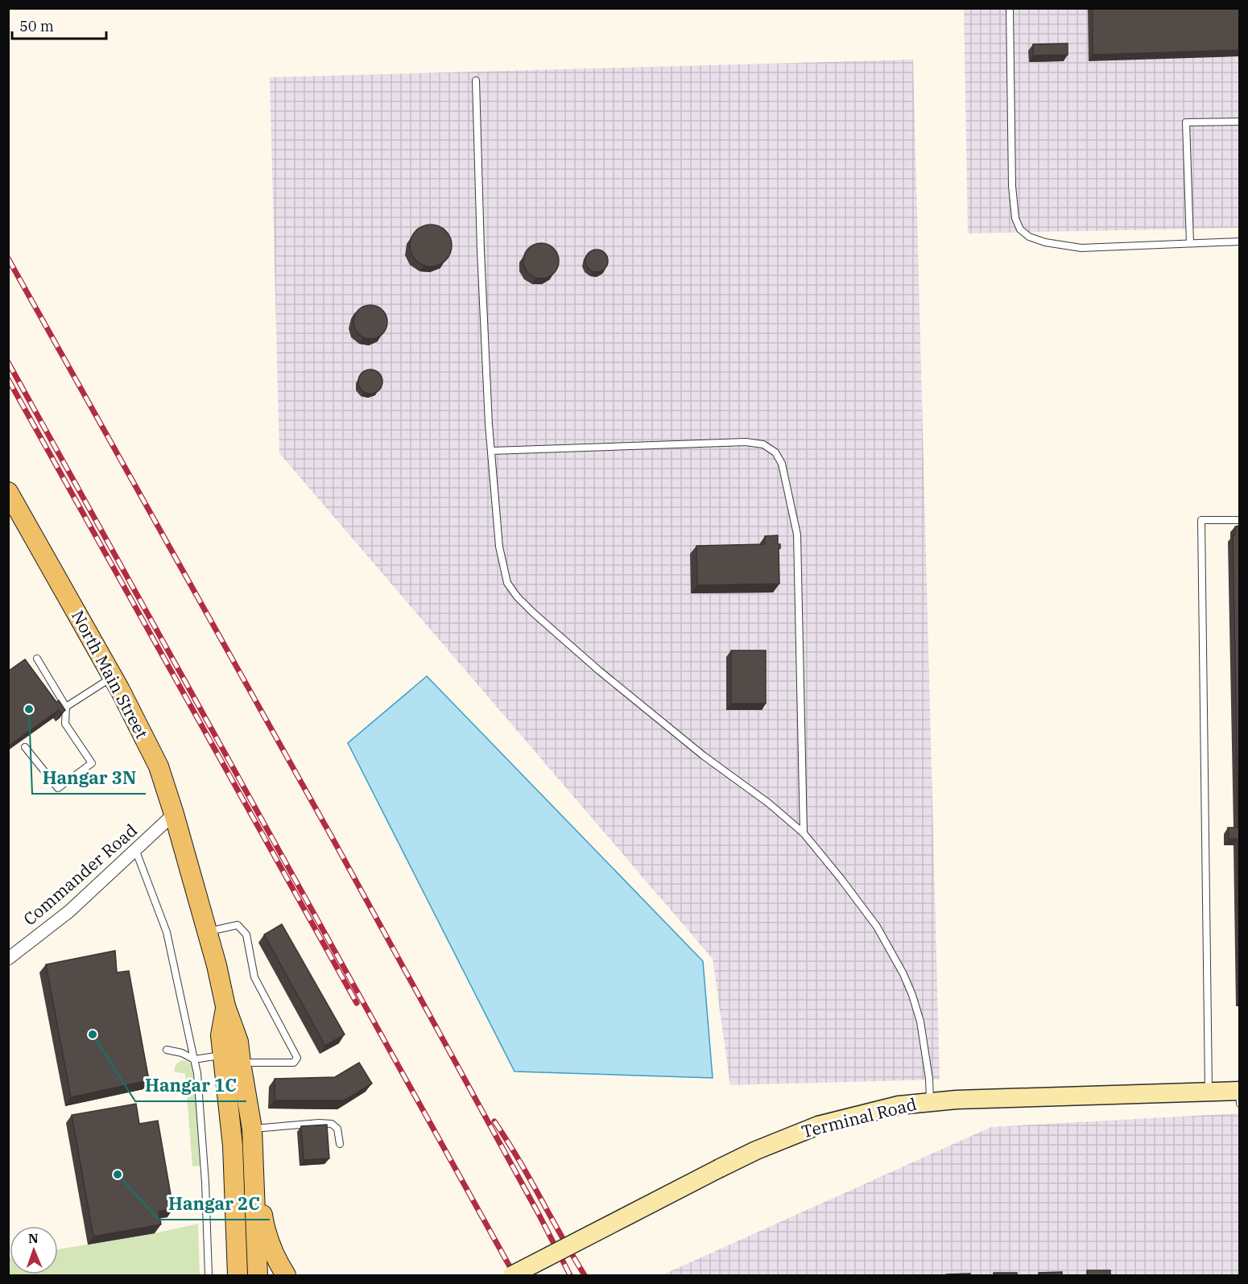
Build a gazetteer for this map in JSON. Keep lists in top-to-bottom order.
{
  "streets": {
    "main road": ["North Main Street", "Terminal Road"],
    "street": ["Commander Road"]
  },
  "crossings": [
    ["North Main Street", "Commander Road"]
  ],
  "places": ["Hangar 3N", "Hangar 1C", "Hangar 2C"],
  "scale_bar": "50 m",
  "north": "top"
}
